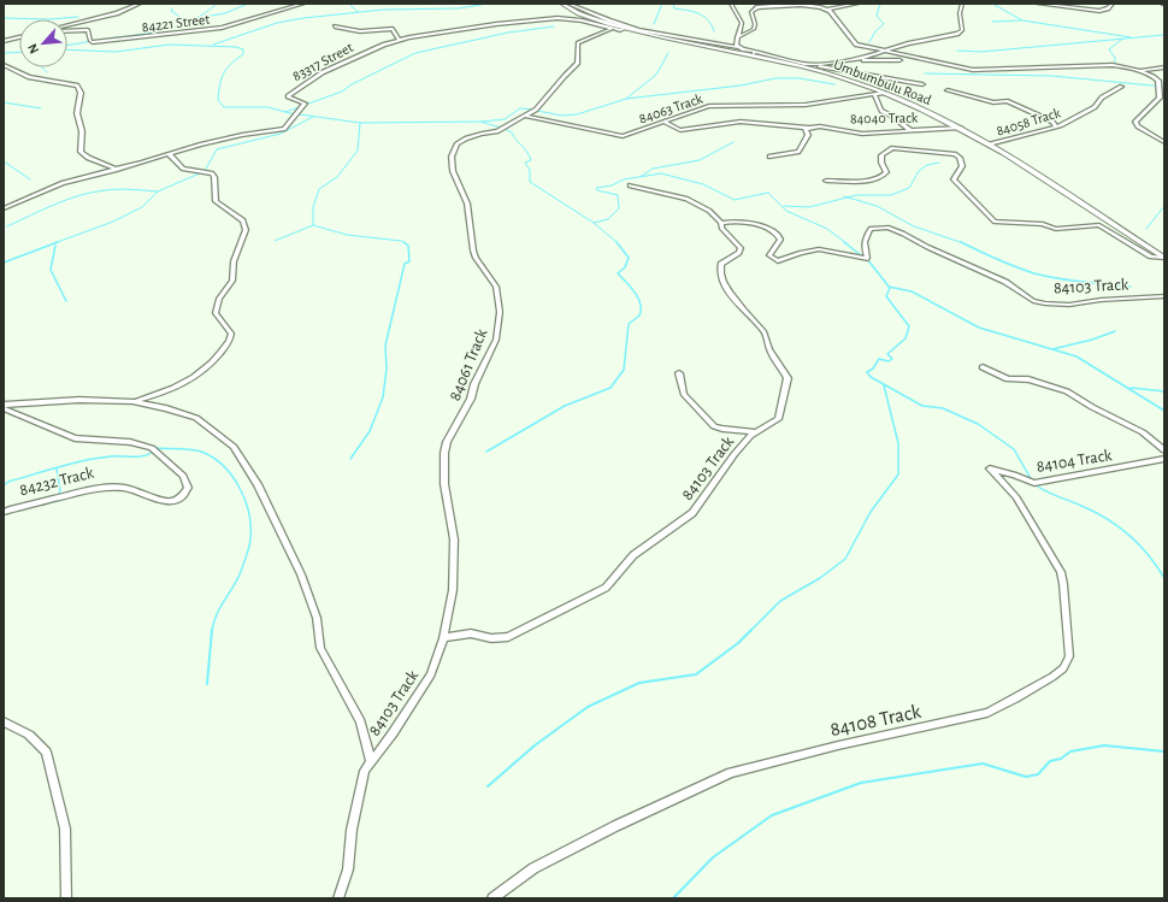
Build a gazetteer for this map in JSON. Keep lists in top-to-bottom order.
{
  "streets": {
    "main road": ["Umbumbulu Road"],
    "street": [
      "84221 Street",
      "83317 Street",
      "84063 Track",
      "84040 Track",
      "84058 Track",
      "84103 Track",
      "84061 Track",
      "84104 Track",
      "84232 Track",
      "84108 Track"
    ]
  },
  "crossings": [
    ["83317 Street", "Umbumbulu Road"],
    ["83317 Street", "84061 Track"],
    ["Umbumbulu Road", "84063 Track"],
    ["Umbumbulu Road", "84040 Track"],
    ["Umbumbulu Road", "84058 Track"],
    ["84063 Track", "84040 Track"],
    ["84063 Track", "84061 Track"],
    ["84103 Track", "84061 Track"],
    ["84104 Track", "84108 Track"]
  ],
  "north": "bottom left"
}
